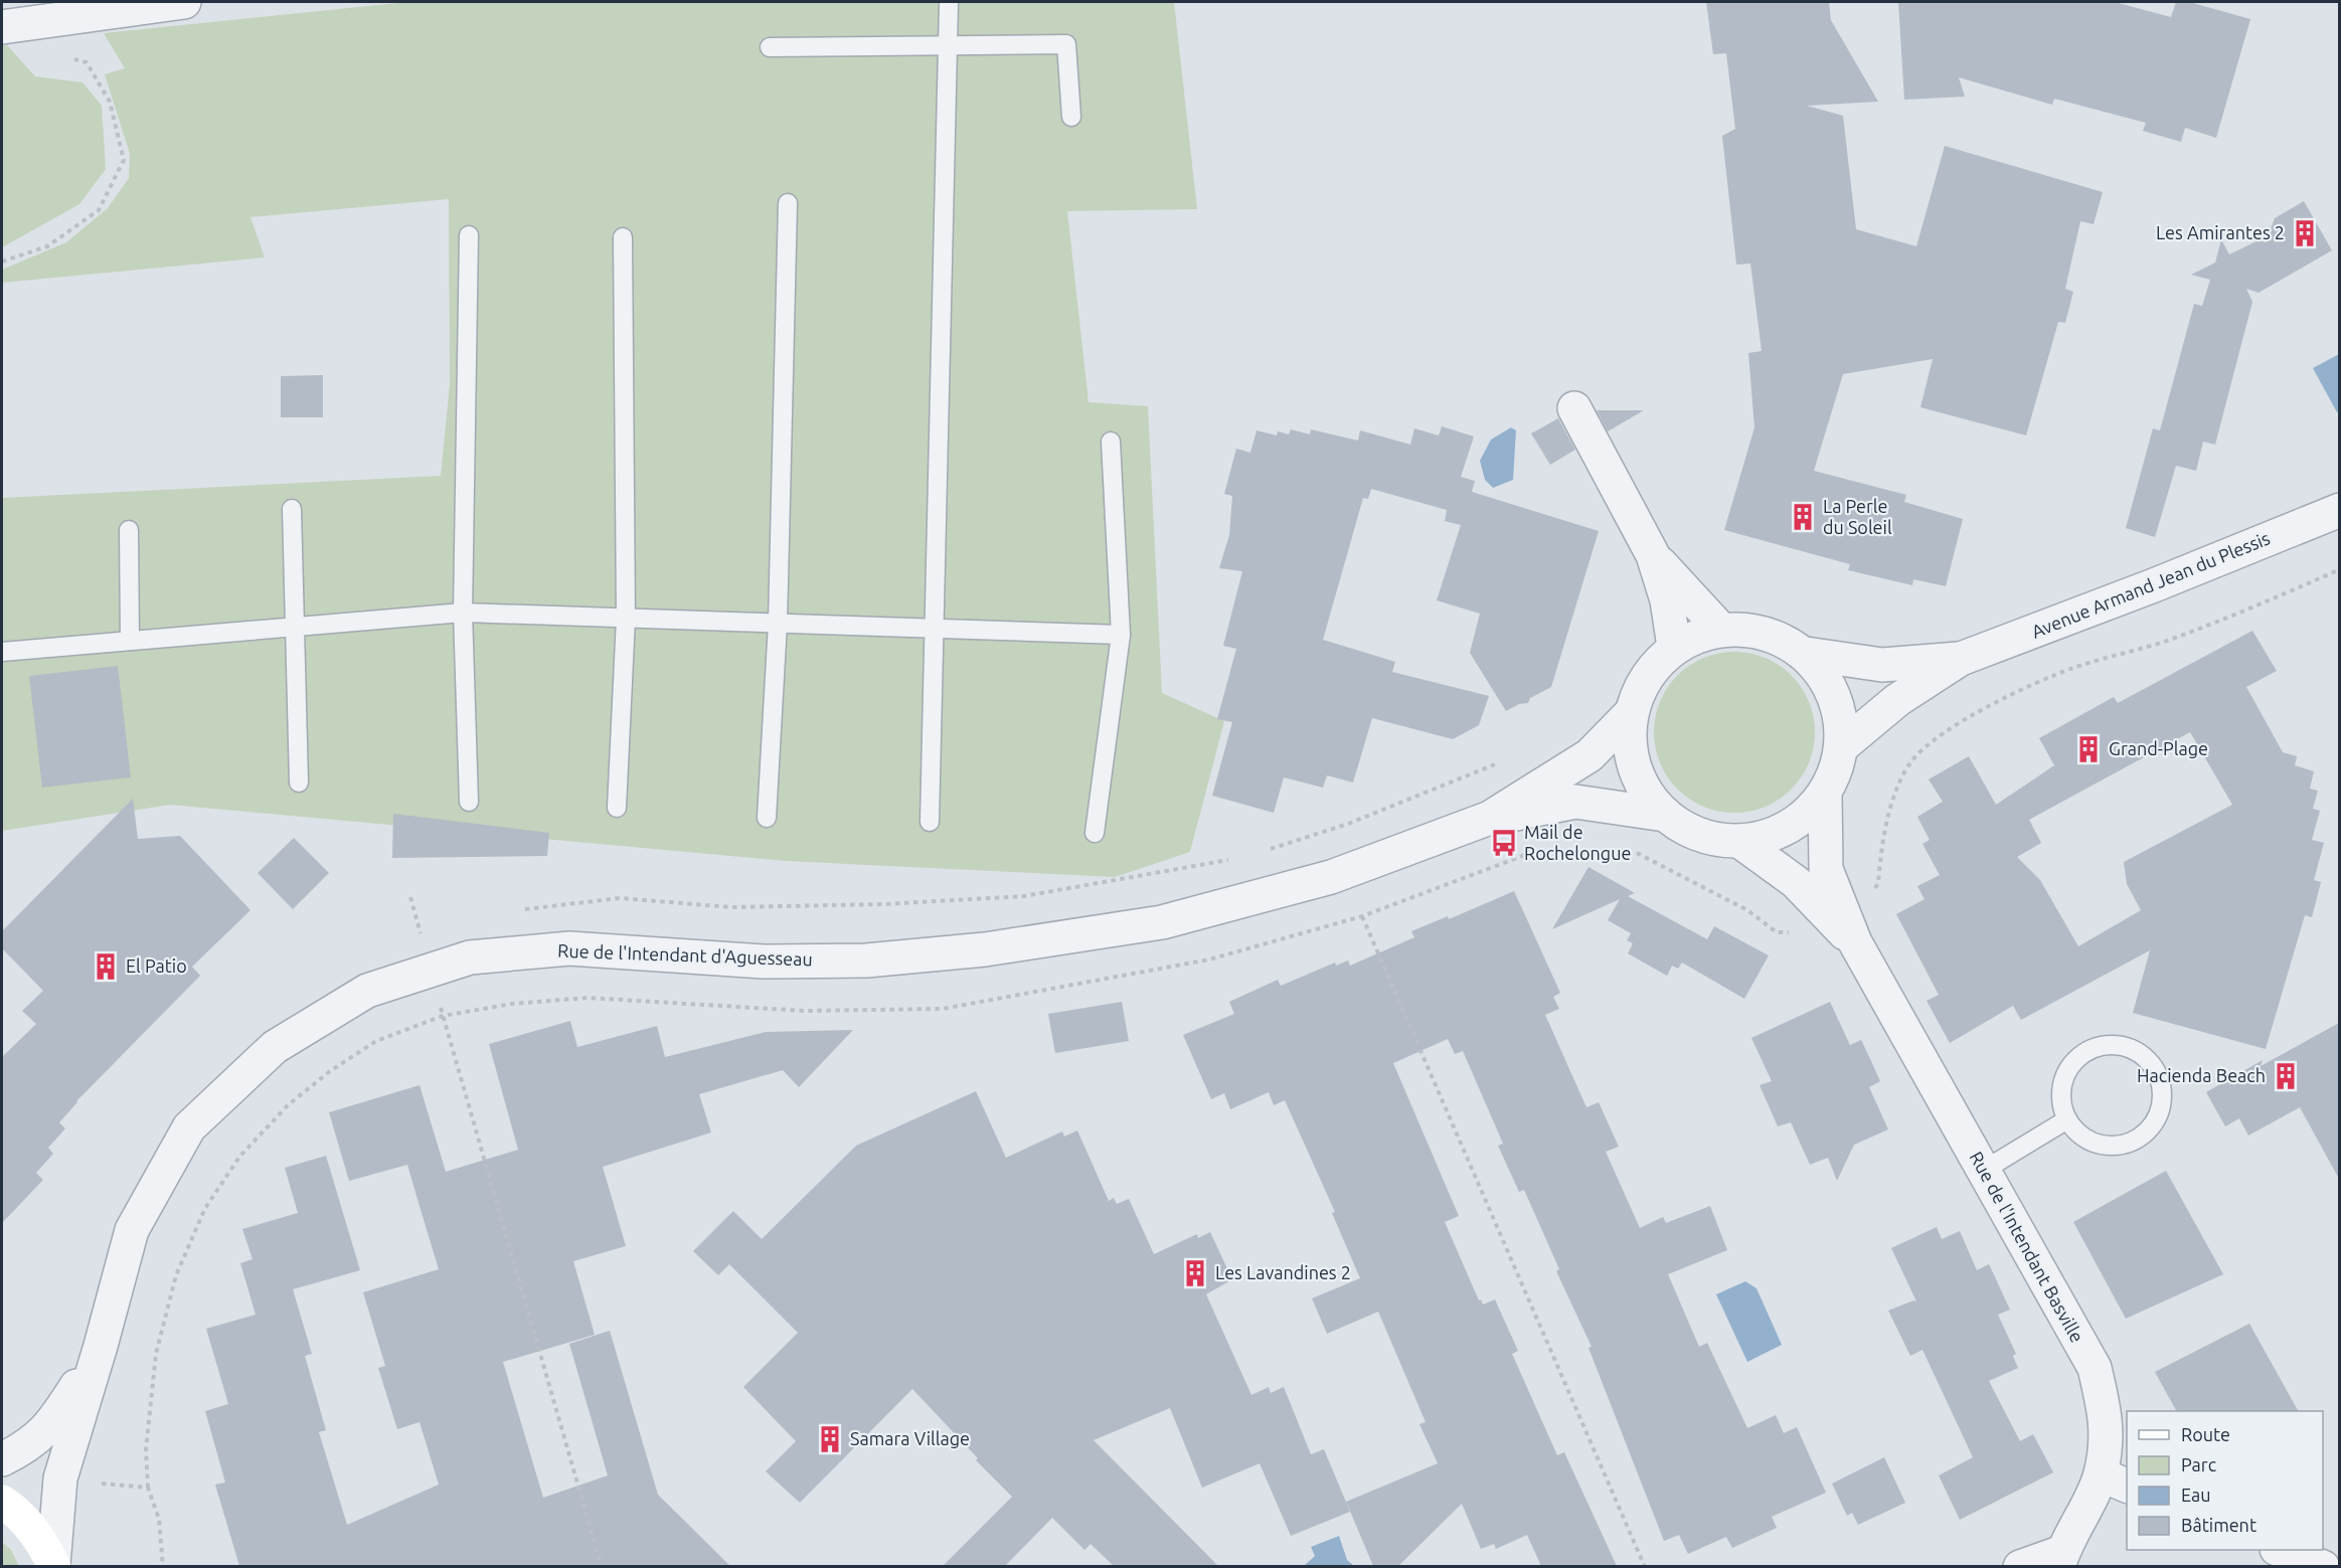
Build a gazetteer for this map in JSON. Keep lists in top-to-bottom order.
{
  "streets": {
    "street": ["Avenue Armand Jean du Plessis", "Rue de l'Intendant d'Aguesseau", "Rue de l'Intendant Basville"]
  },
  "crossings": [
    ["Avenue Armand Jean du Plessis", "Rue de l'Intendant d'Aguesseau"],
    ["Avenue Armand Jean du Plessis", "Rue de l'Intendant Basville"],
    ["Rue de l'Intendant d'Aguesseau", "Rue de l'Intendant Basville"]
  ],
  "places": {
    "building": [
      "Les Amirantes 2",
      "La Perle du Soleil",
      "Grand-Plage",
      "El Patio",
      "Hacienda Beach",
      "Les Lavandines 2",
      "Samara Village"
    ],
    "bus stop": ["Mail de Rochelongue"]
  },
  "legend": [
    "Route",
    "Parc",
    "Eau",
    "Bâtiment"
  ]
}
